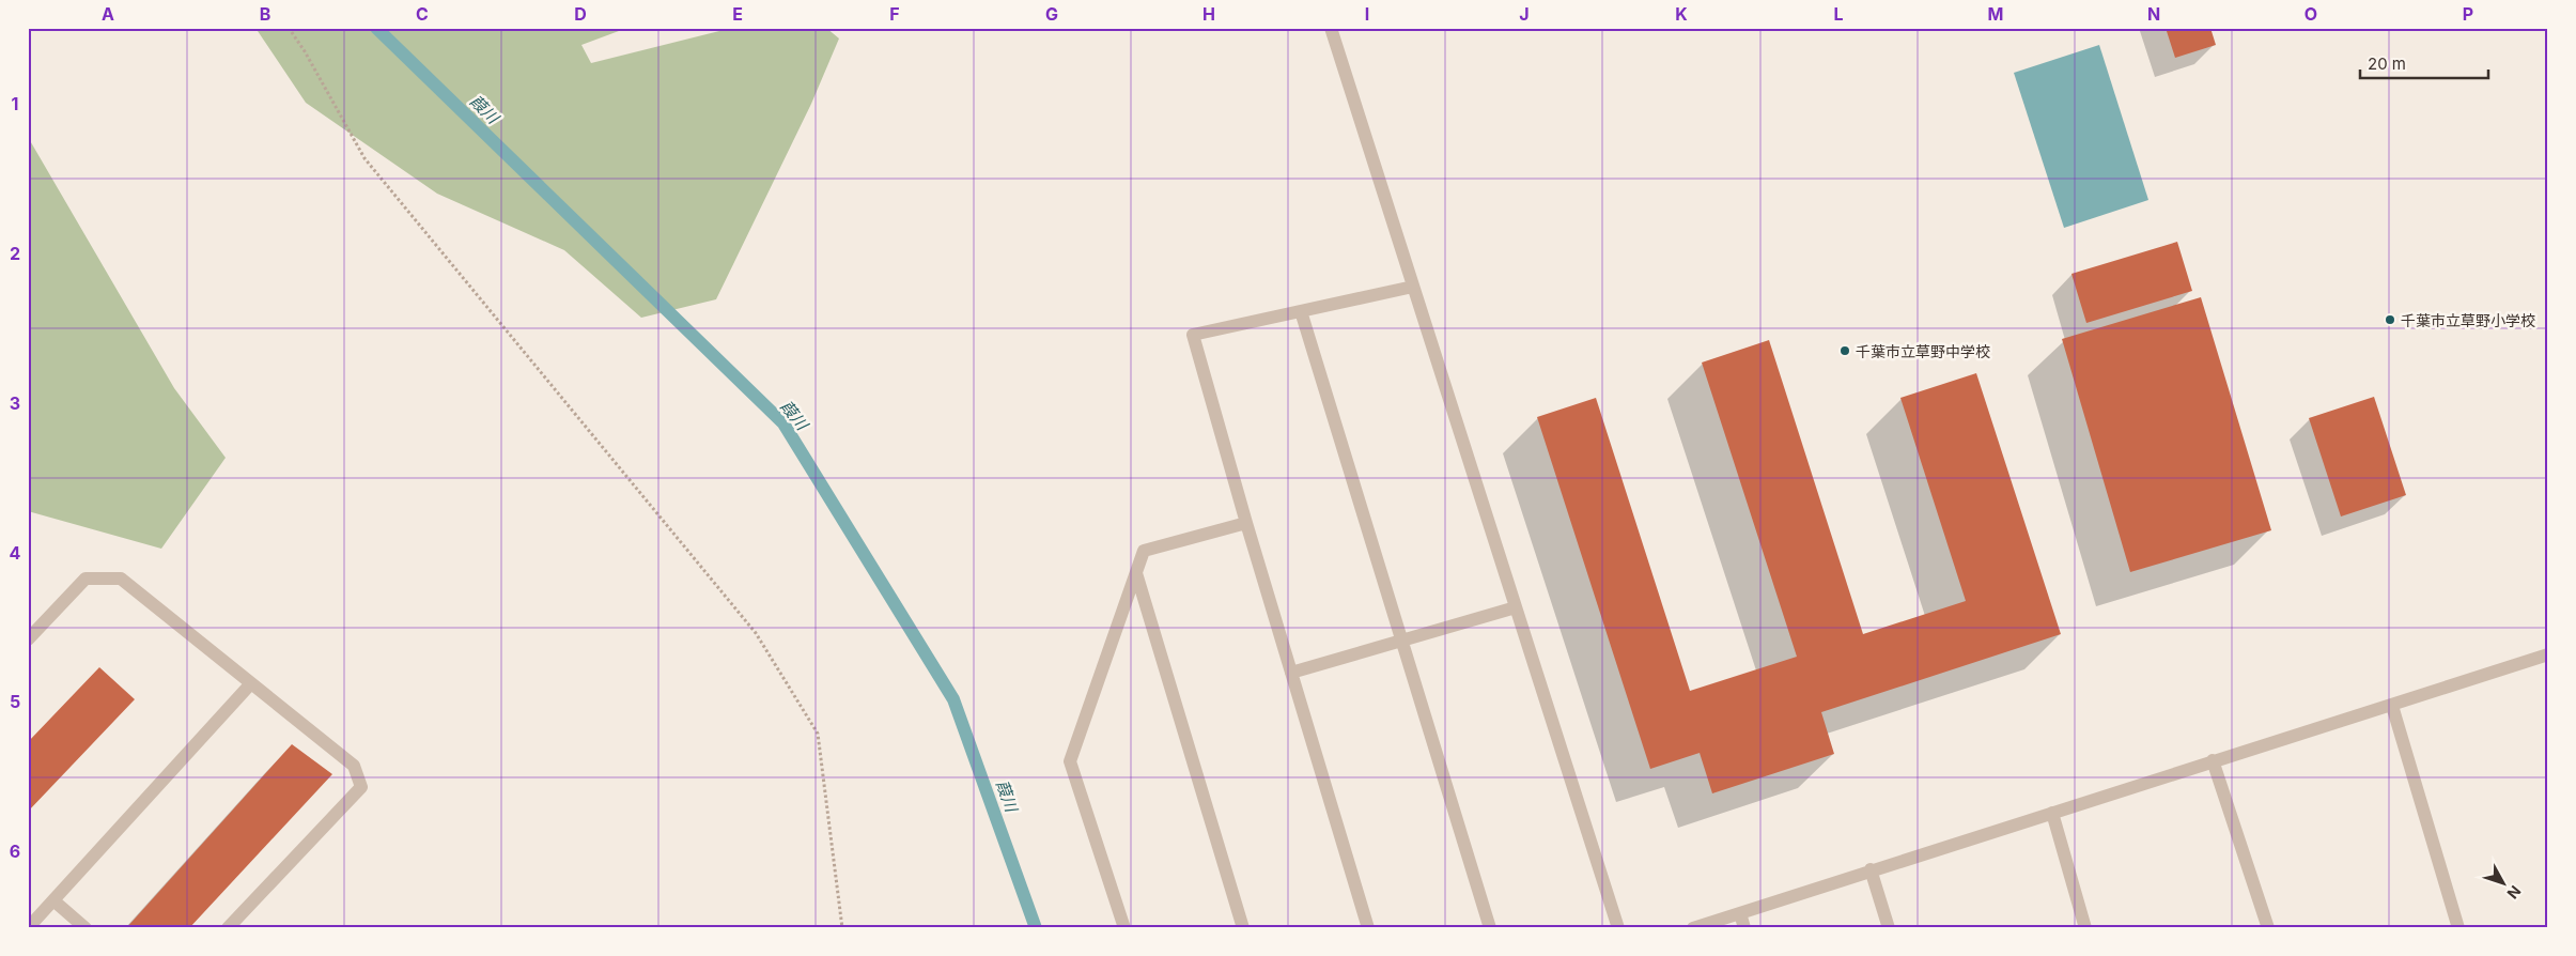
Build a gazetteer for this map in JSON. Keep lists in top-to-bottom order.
{
  "water": ["葭川"],
  "places": ["千葉市立草野小学校", "千葉市立草野中学校"],
  "scale_bar": "20 m",
  "north": "bottom right",
  "grid": {
    "columns": [
      "A",
      "B",
      "C",
      "D",
      "E",
      "F",
      "G",
      "H",
      "I",
      "J",
      "K",
      "L",
      "M",
      "N",
      "O",
      "P"
    ],
    "rows": [
      "1",
      "2",
      "3",
      "4",
      "5",
      "6"
    ]
  }
}
